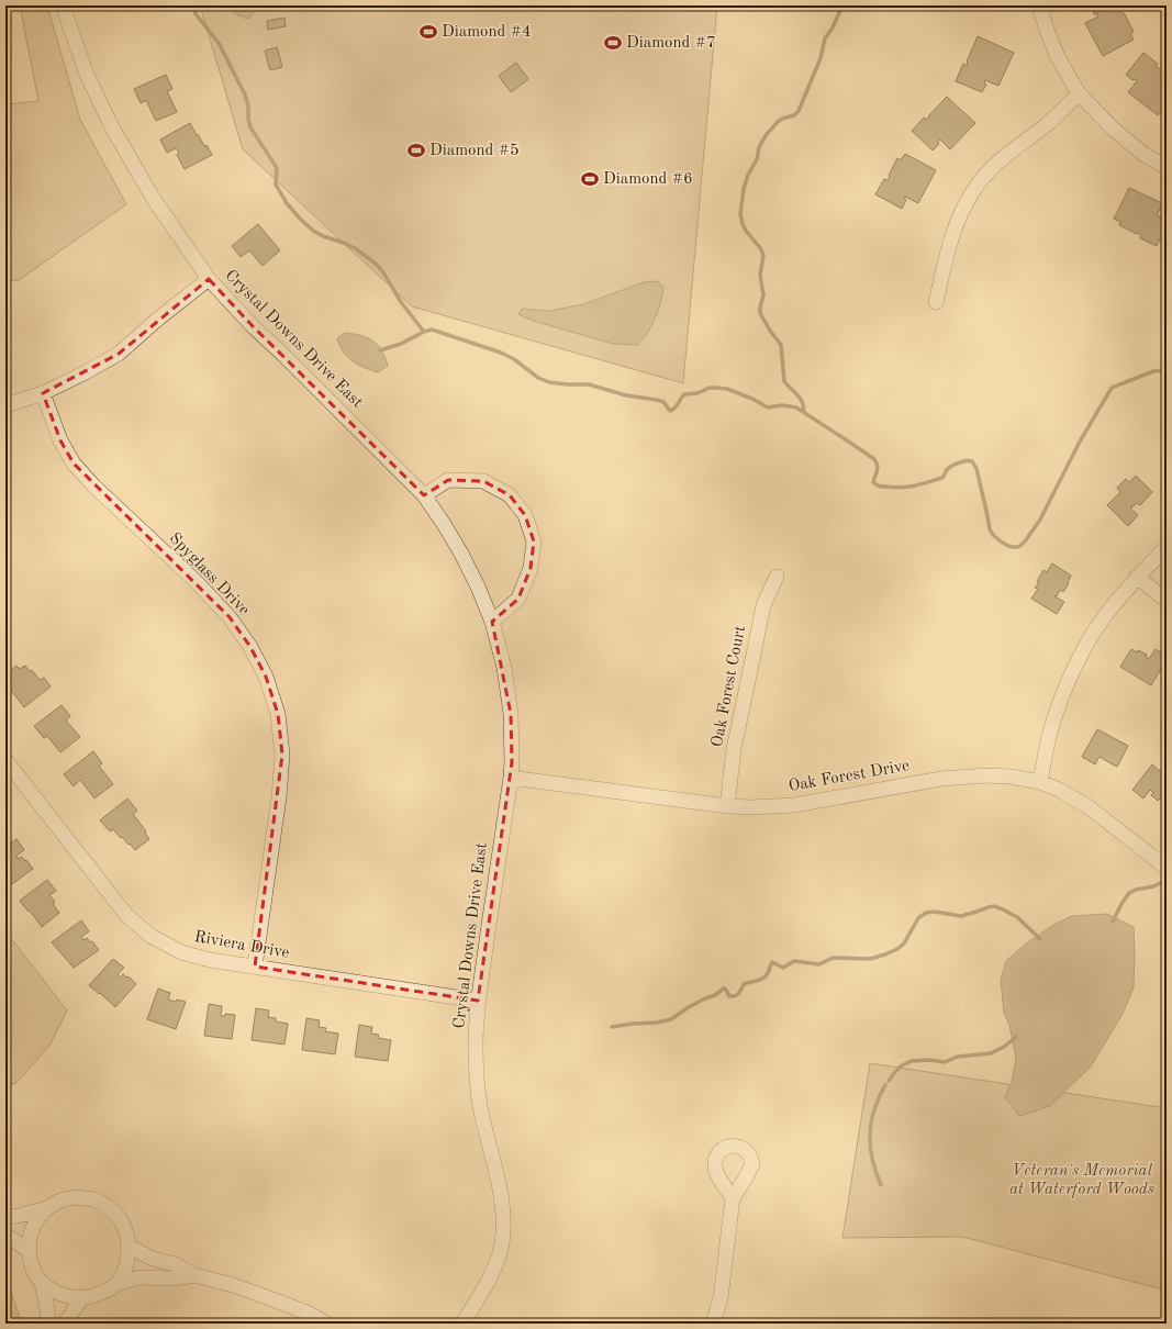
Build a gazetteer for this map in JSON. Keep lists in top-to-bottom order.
{
  "streets": {
    "street": [
      "Crystal Downs Drive East",
      "Spyglass Drive",
      "Oak Forest Court",
      "Oak Forest Drive",
      "Riviera Drive"
    ]
  },
  "crossings": [
    ["Crystal Downs Drive East", "Oak Forest Drive"],
    ["Crystal Downs Drive East", "Riviera Drive"],
    ["Spyglass Drive", "Riviera Drive"],
    ["Oak Forest Court", "Oak Forest Drive"]
  ],
  "parks": ["Veteran's Memorial at Waterford Woods"],
  "places": {
    "sports": [
      "Diamond #4",
      "Diamond #7",
      "Diamond #5",
      "Diamond #6"
    ]
  }
}
